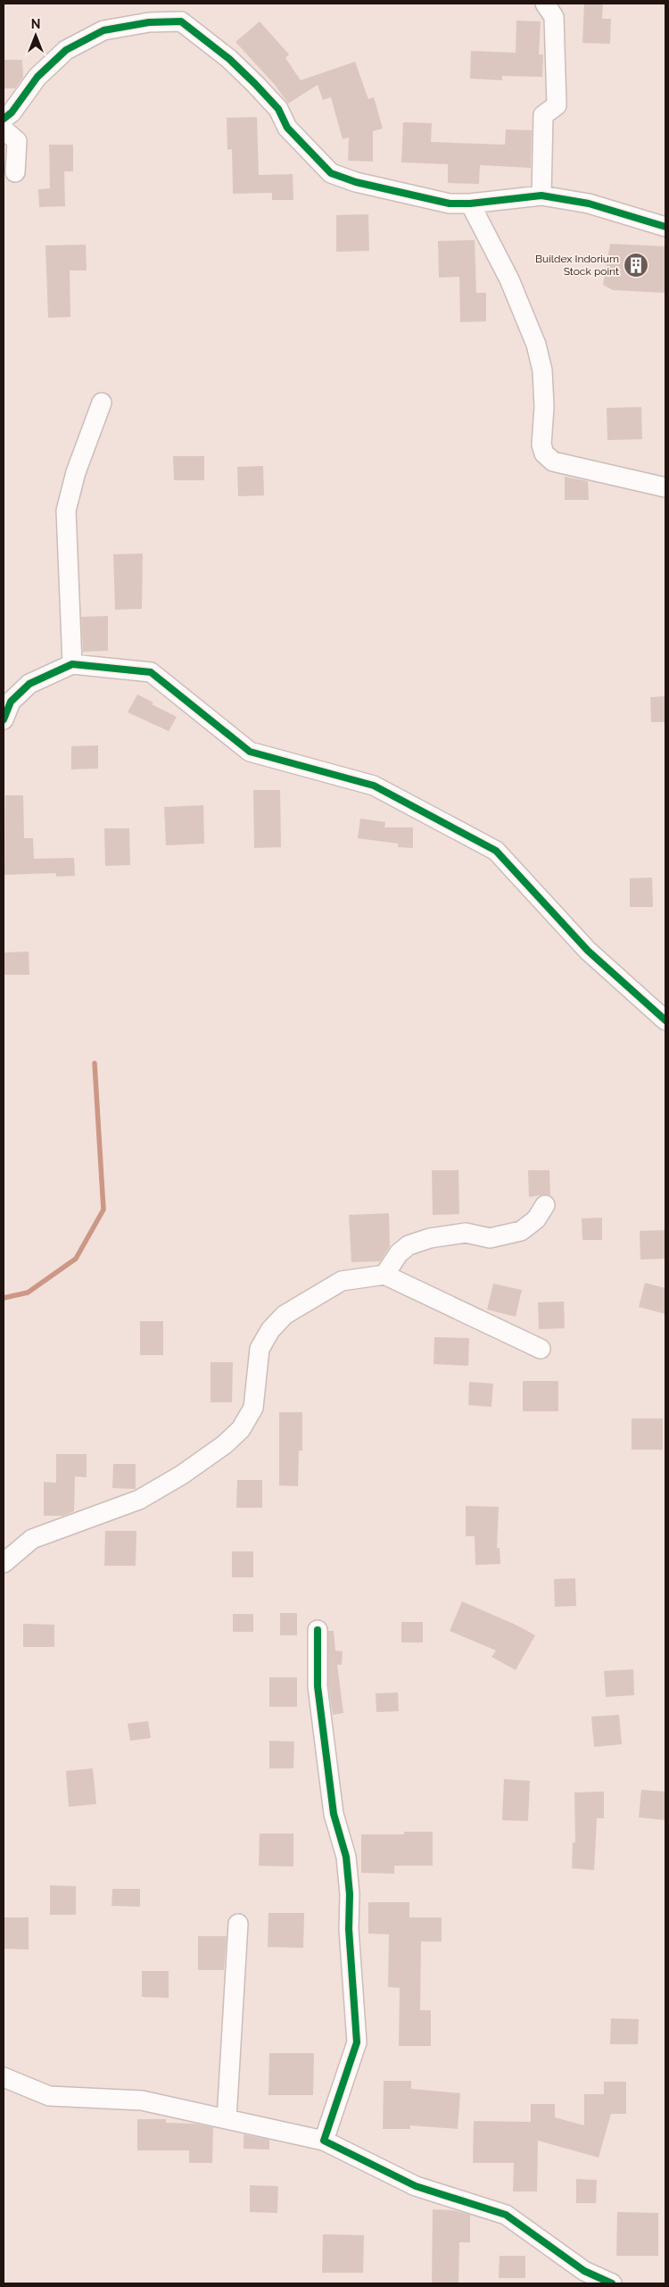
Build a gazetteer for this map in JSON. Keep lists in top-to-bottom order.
{
  "places": {
    "building": ["Buildex Indorium Stock point"]
  },
  "north": "top"
}
